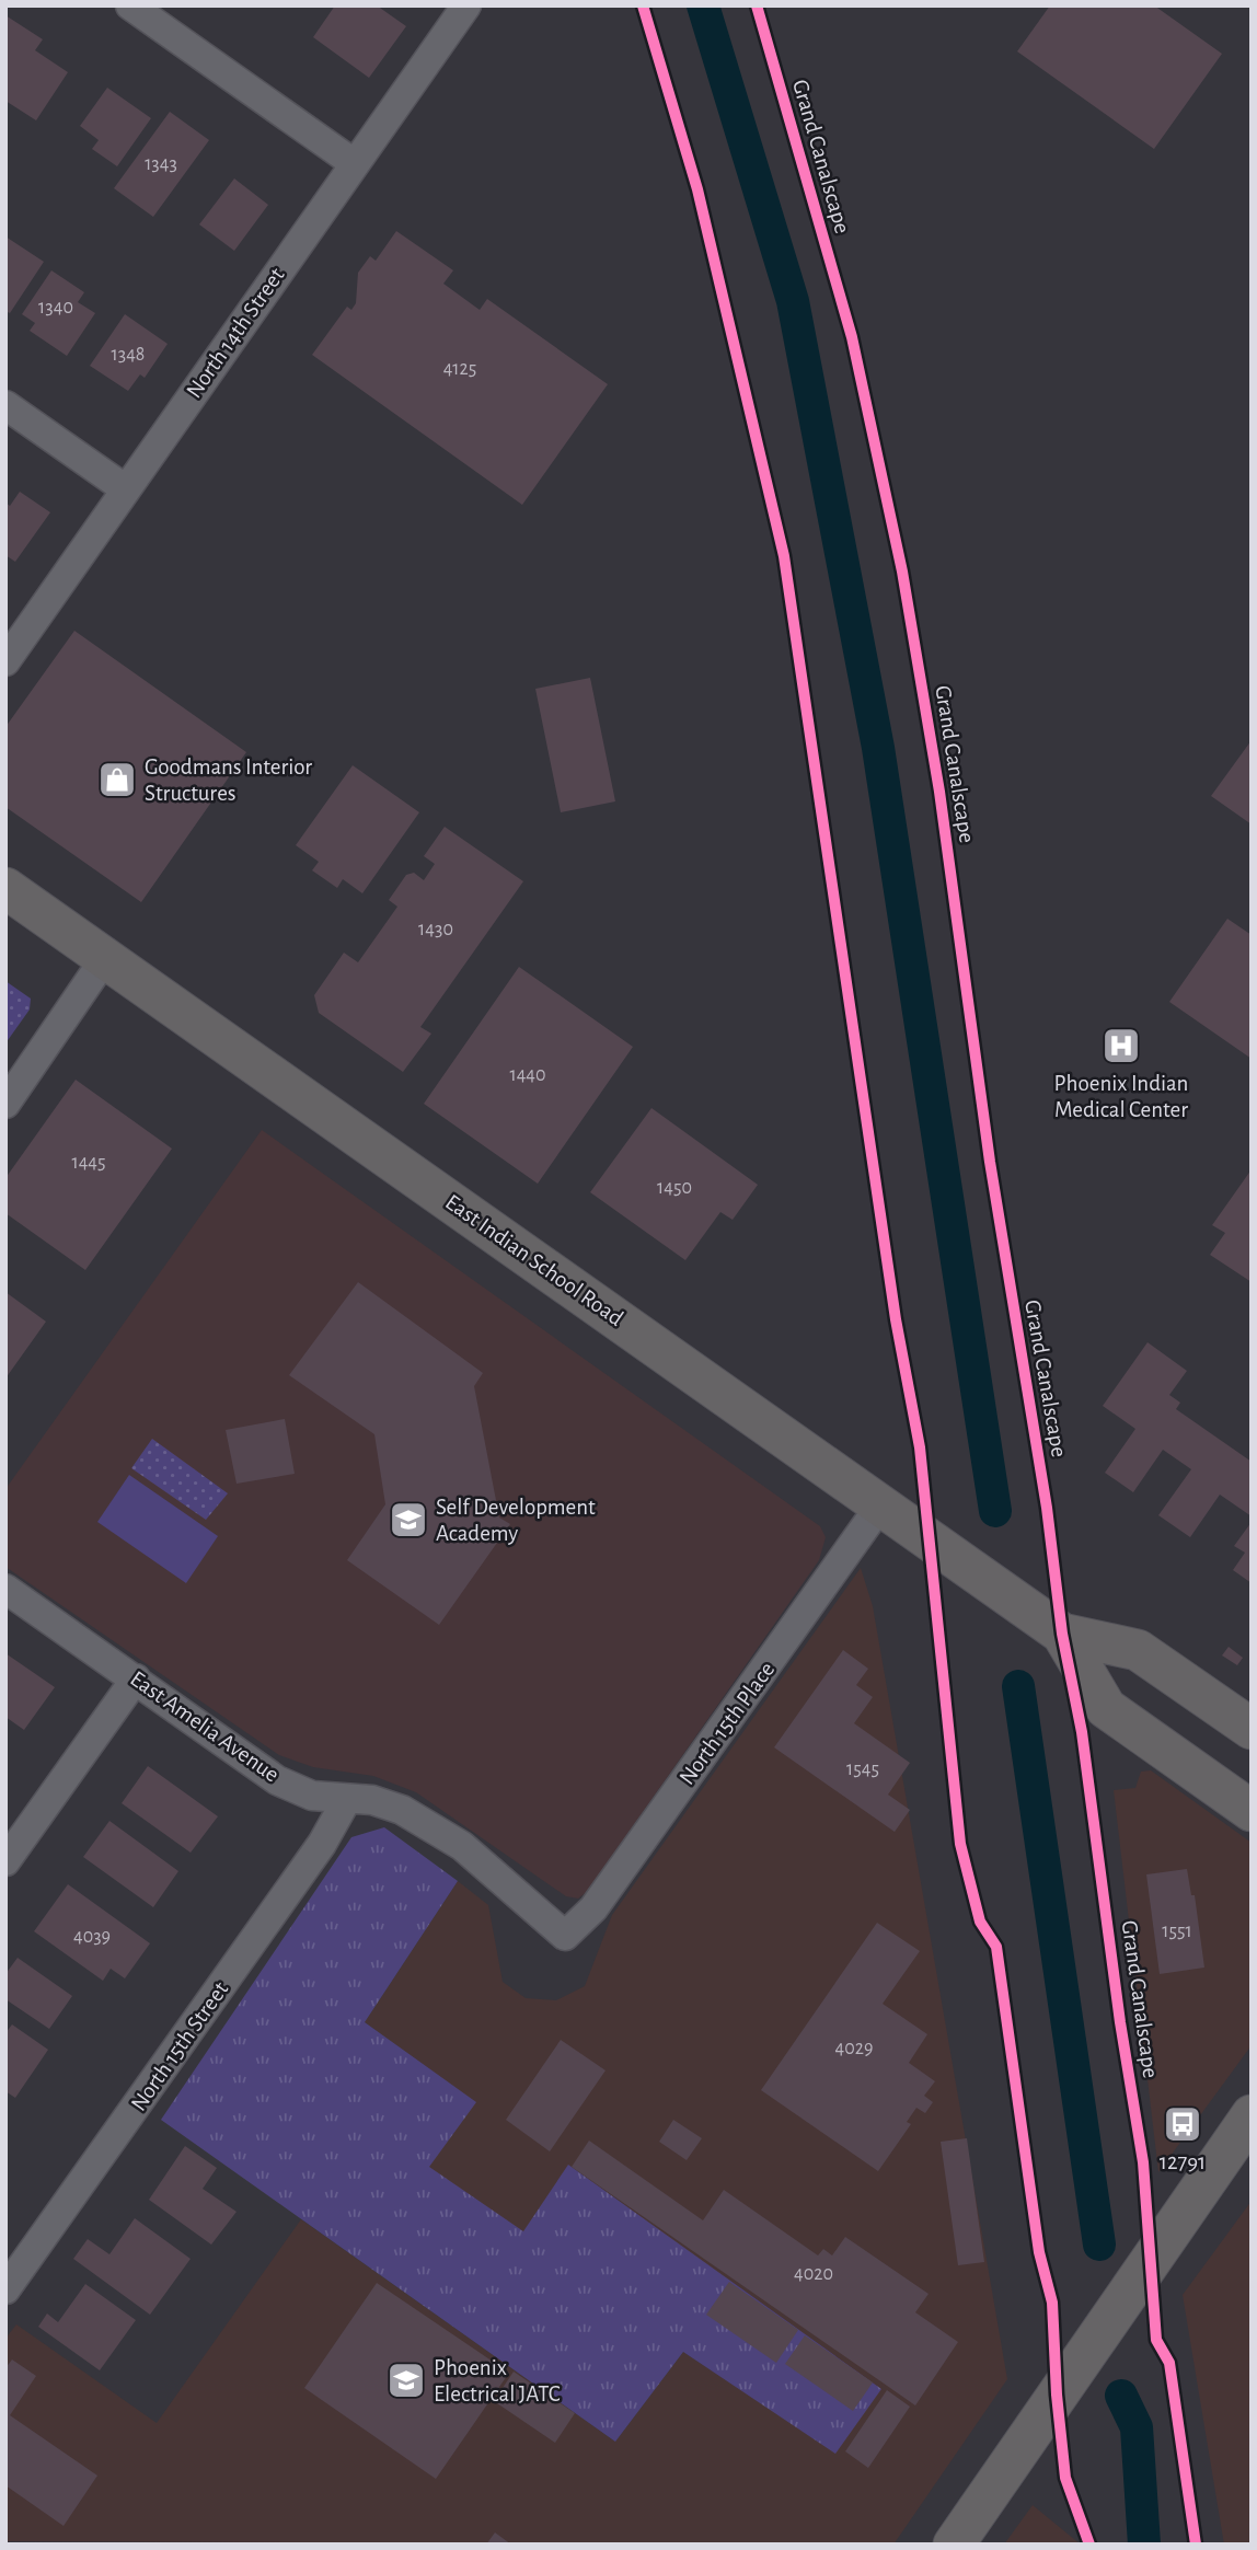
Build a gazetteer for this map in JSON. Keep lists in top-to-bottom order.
{
  "streets": {
    "main road": ["East Indian School Road"],
    "street": [
      "North 14th Street",
      "North 15th Place",
      "East Amelia Avenue",
      "North 15th Street"
    ],
    "cycle path": ["Grand Canalscape"]
  },
  "crossings": [
    ["East Indian School Road", "North 15th Place"],
    ["North 15th Place", "East Amelia Avenue"],
    ["East Amelia Avenue", "North 15th Street"]
  ],
  "places": {
    "shop": ["Goodmans Interior Structures"],
    "hospital": ["Phoenix Indian Medical Center"],
    "school or university": ["Self Development Academy", "Phoenix Electrical JATC"],
    "bus stop": ["12791"]
  },
  "house_numbers": [
    "1343",
    "1340",
    "1348",
    "4125",
    "1430",
    "1440",
    "1445",
    "1450",
    "1545",
    "1551",
    "4039",
    "4029",
    "4020"
  ]
}
